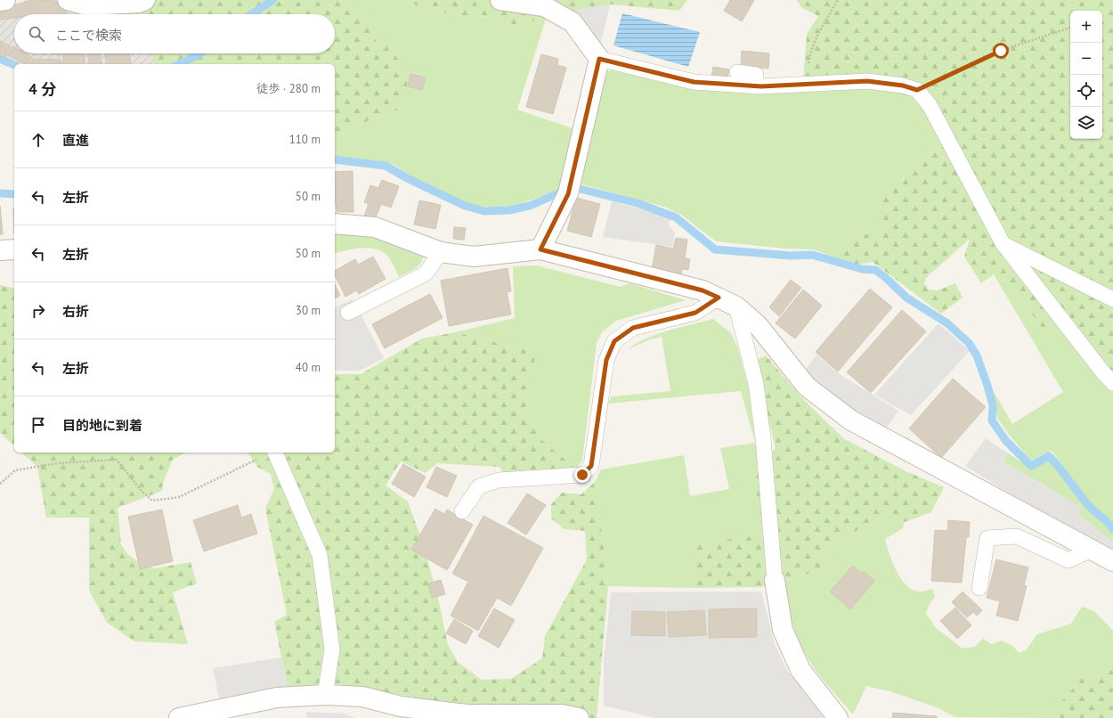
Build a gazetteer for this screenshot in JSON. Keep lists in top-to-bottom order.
{
  "page": {
    "map_buttons": ["+", "−"],
    "search": "ここで検索",
    "heading": ["4 分", "徒歩 · 280 m"],
    "list": [
      ["直進", "110 m"],
      ["左折", "50 m"],
      ["左折", "50 m"],
      ["右折", "30 m"],
      ["左折", "40 m"],
      "目的地に到着"
    ]
  }
}
